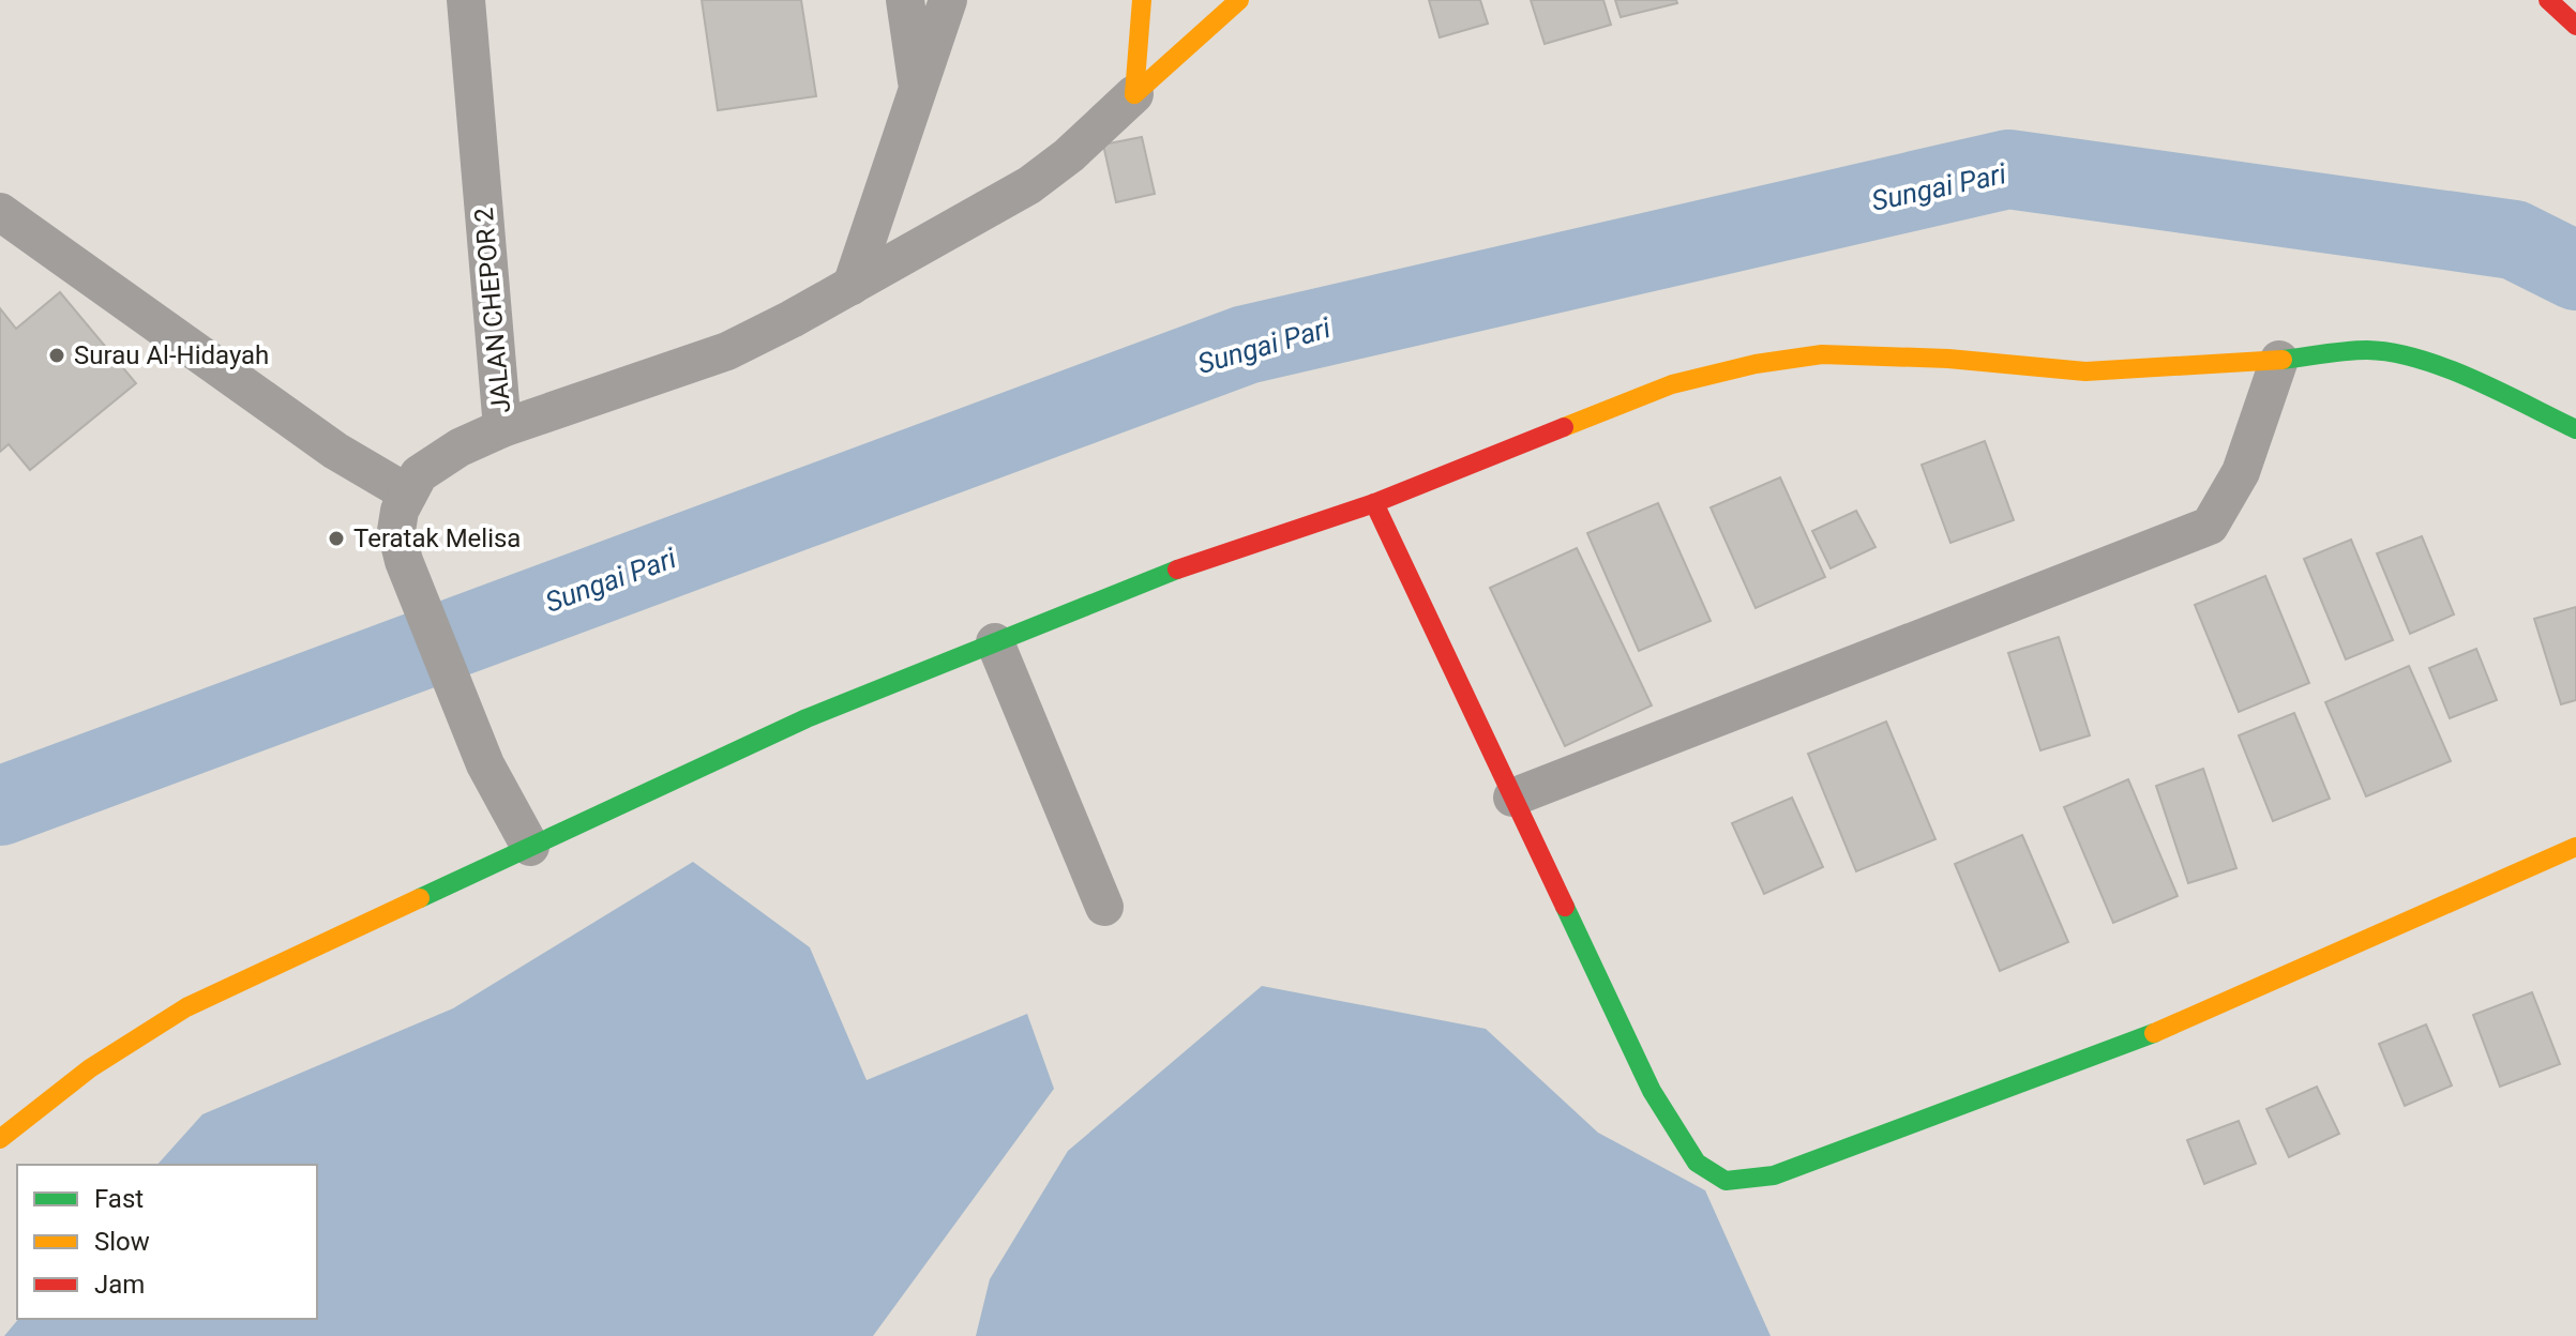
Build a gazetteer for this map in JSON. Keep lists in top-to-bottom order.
{
  "streets": {
    "street": ["JALAN CHEPOR 2"]
  },
  "water": ["Sungai Pari"],
  "places": ["Surau Al-Hidayah", "Teratak Melisa"],
  "legend": ["Fast", "Slow", "Jam"]
}
